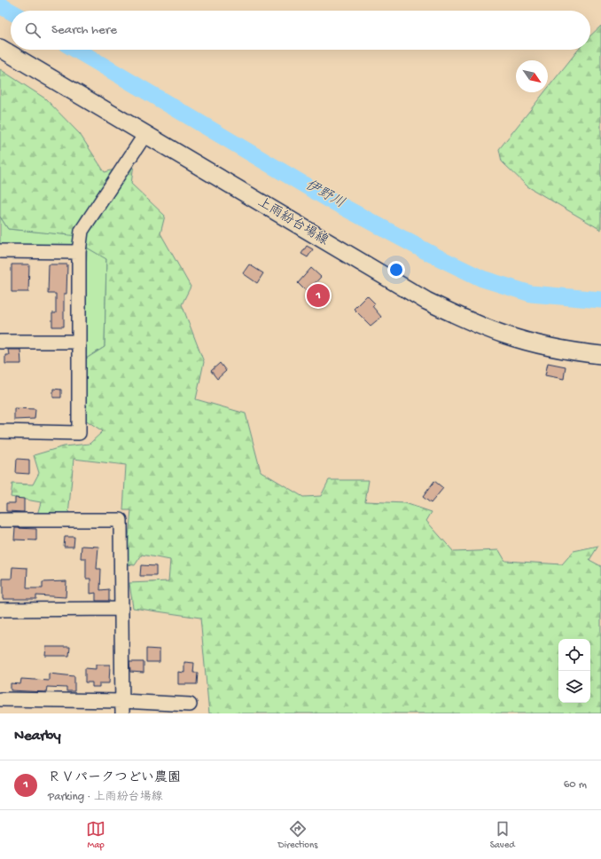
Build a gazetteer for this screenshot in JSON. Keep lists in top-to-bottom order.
{
  "streets": {
    "main road": ["上雨紛台場線"]
  },
  "water": ["伊野川"],
  "north": "bottom right",
  "page": {
    "search": "Search here",
    "pins": "1",
    "heading": "Nearby",
    "list": [
      {
        "mark": "1",
        "name": "ＲＶパークつどい農園",
        "note": "Parking · 上雨紛台場線",
        "value": "60 m"
      }
    ],
    "nav": ["Map", "Directions", "Saved"]
  }
}
